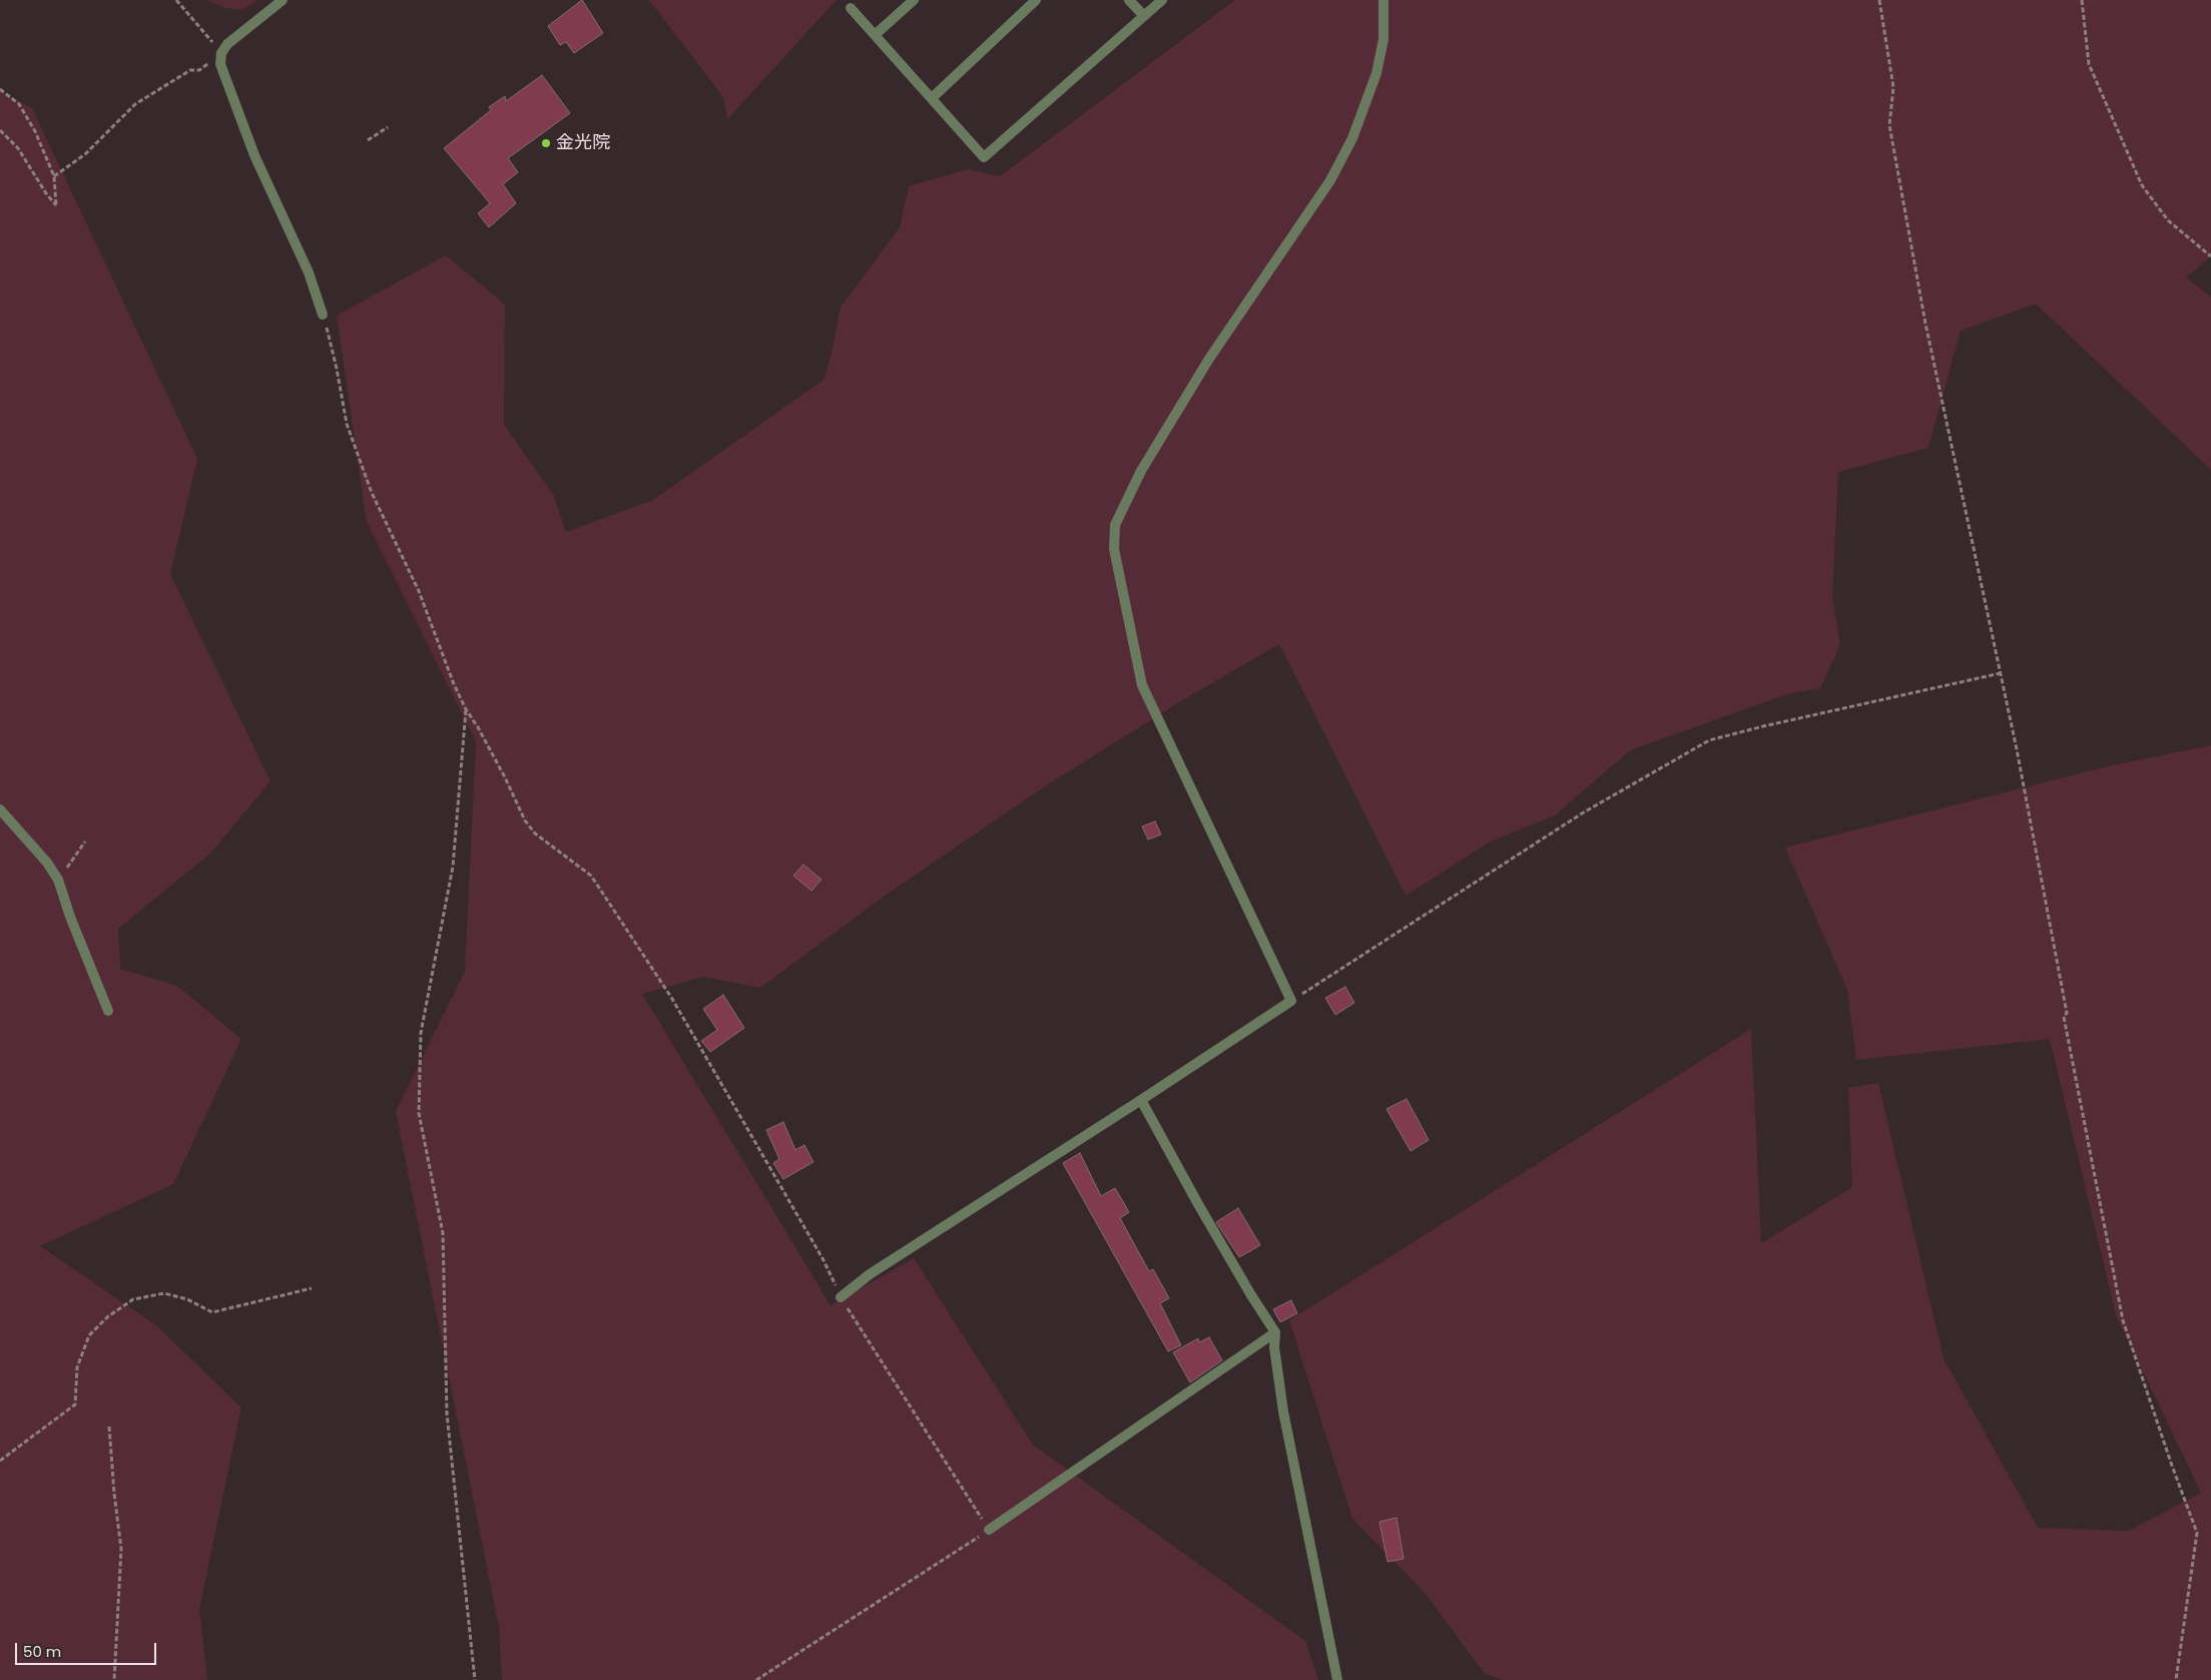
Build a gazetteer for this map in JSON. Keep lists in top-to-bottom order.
{
  "places": ["金光院"],
  "scale_bar": "50 m"
}
